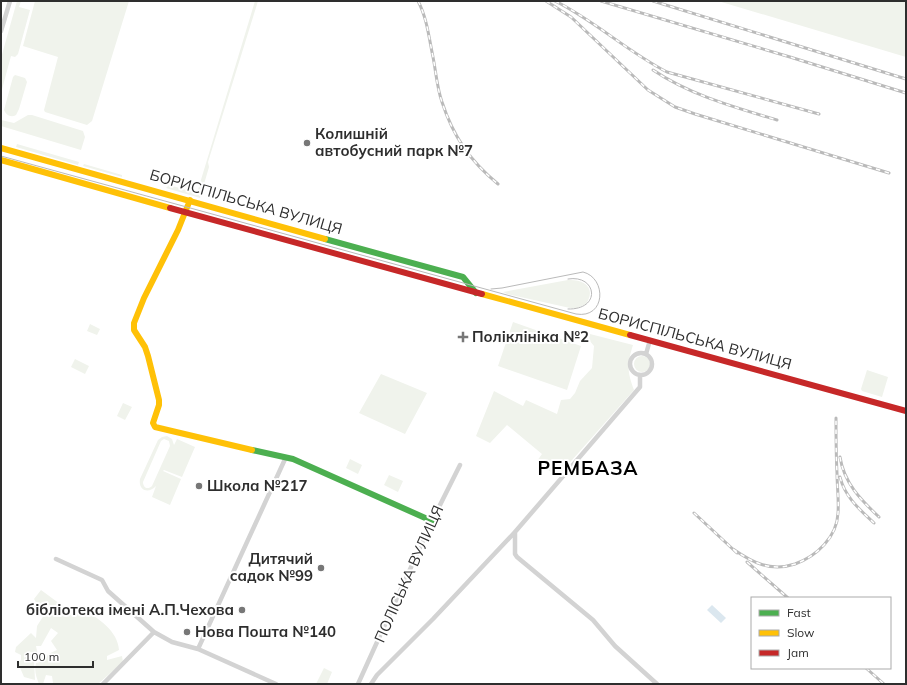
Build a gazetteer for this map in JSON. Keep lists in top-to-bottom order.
{
  "streets": {
    "main road": ["БОРИСПІЛЬСЬКА ВУЛИЦЯ"],
    "street": ["ПОЛІСЬКА ВУЛИЦЯ"]
  },
  "districts": ["РЕМБАЗА"],
  "places": {
    "other": [
      "Колишній автобусний парк №7",
      "Школа №217",
      "Дитячий садок №99",
      "бібліотека імені А.П.Чехова",
      "Нова Пошта №140"
    ],
    "health": ["Поліклініка №2"]
  },
  "legend": ["Fast", "Slow", "Jam"],
  "scale_bar": "100 m"
}
